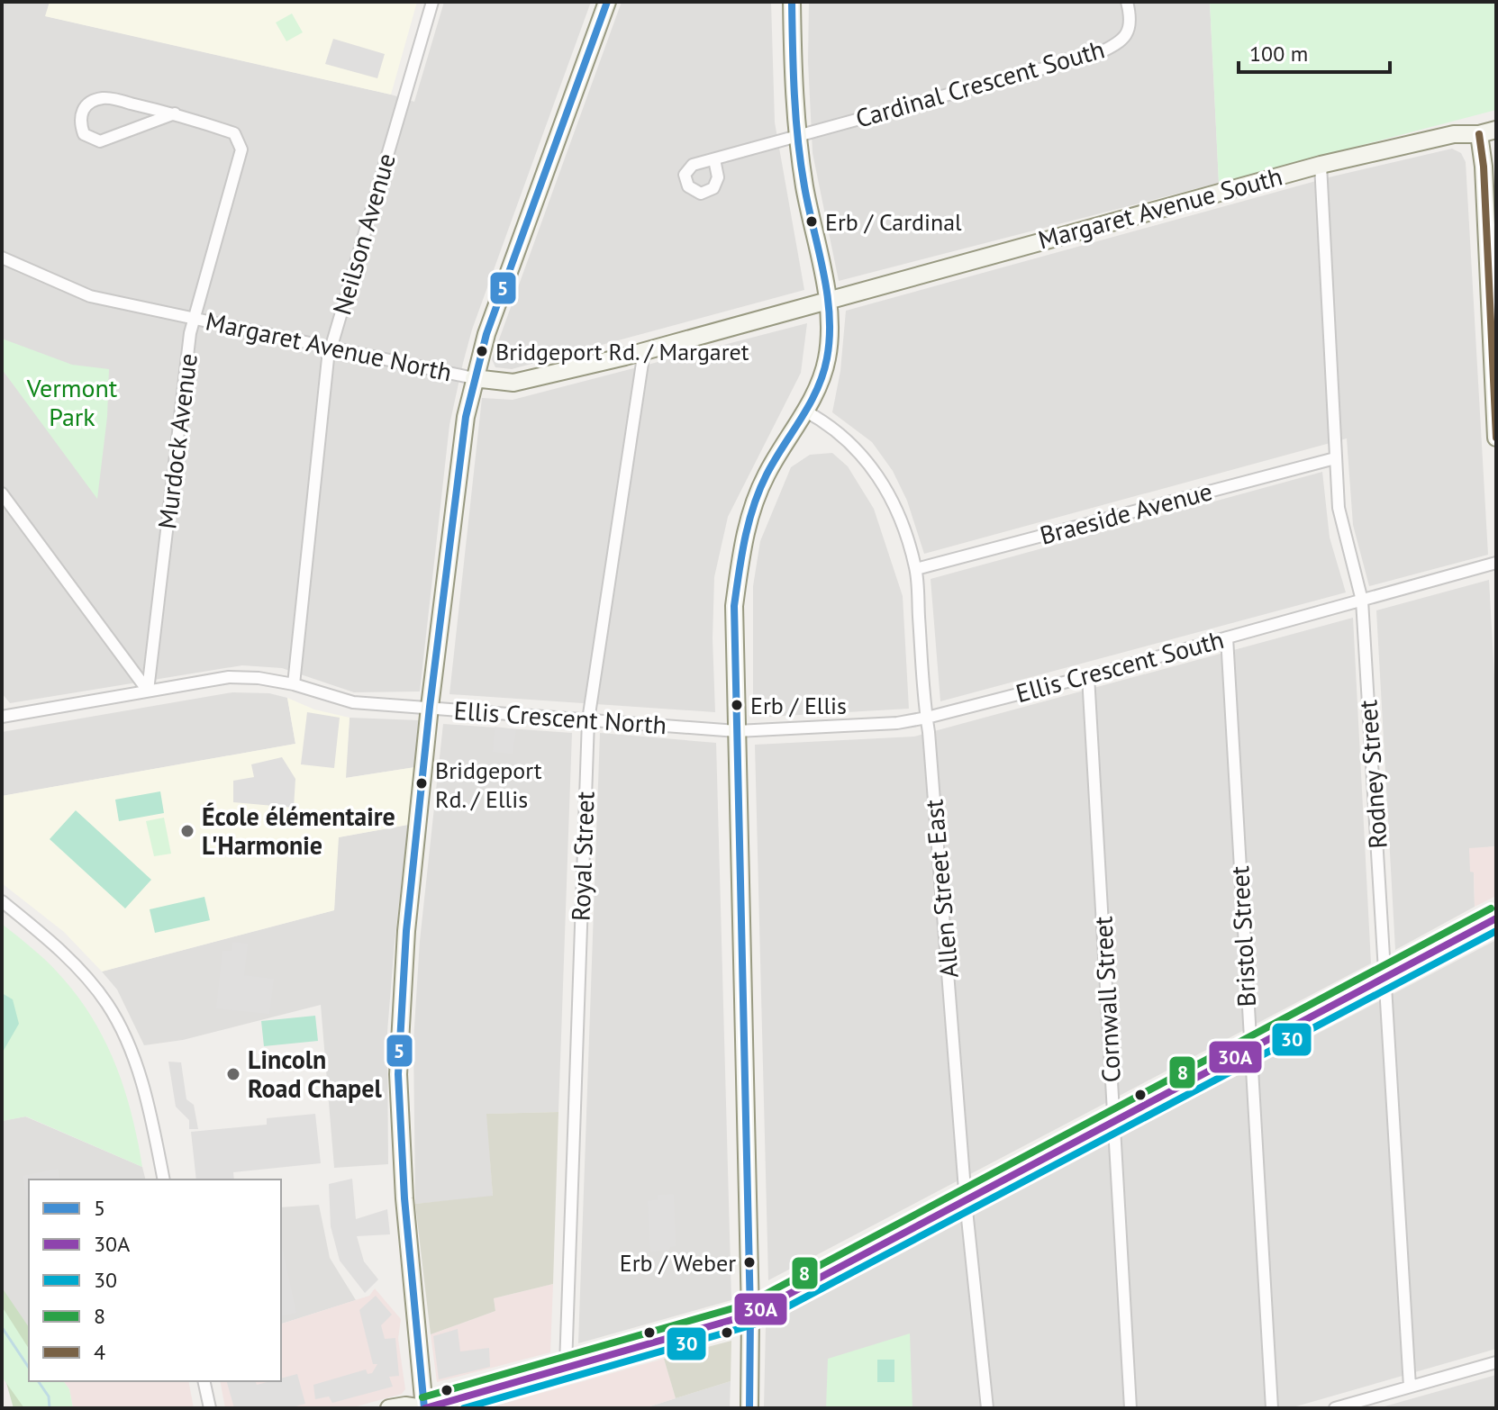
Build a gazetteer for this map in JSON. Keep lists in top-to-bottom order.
{
  "streets": {
    "main road": ["Margaret Avenue South", "Margaret Avenue North"],
    "street": [
      "Cardinal Crescent South",
      "Neilson Avenue",
      "Murdock Avenue",
      "Braeside Avenue",
      "Ellis Crescent South",
      "Ellis Crescent North",
      "Rodney Street",
      "Royal Street",
      "Allen Street East",
      "Bristol Street",
      "Cornwall Street"
    ]
  },
  "crossings": [
    ["Margaret Avenue South", "Margaret Avenue North"],
    ["Margaret Avenue South", "Rodney Street"],
    ["Neilson Avenue", "Margaret Avenue North"],
    ["Neilson Avenue", "Ellis Crescent North"],
    ["Margaret Avenue North", "Murdock Avenue"],
    ["Margaret Avenue North", "Royal Street"],
    ["Murdock Avenue", "Ellis Crescent North"],
    ["Braeside Avenue", "Rodney Street"],
    ["Braeside Avenue", "Allen Street East"],
    ["Ellis Crescent South", "Ellis Crescent North"],
    ["Ellis Crescent South", "Rodney Street"],
    ["Ellis Crescent South", "Allen Street East"],
    ["Ellis Crescent South", "Bristol Street"],
    ["Ellis Crescent South", "Cornwall Street"],
    ["Ellis Crescent North", "Royal Street"]
  ],
  "parks": ["Vermont Park"],
  "places": [
    "Erb / Cardinal",
    "Bridgeport Rd. / Margaret",
    "Erb / Ellis",
    "Bridgeport Rd. / Ellis",
    "École élémentaire L'Harmonie",
    "Lincoln Road Chapel",
    "Erb / Weber"
  ],
  "lines": [
    "transit line 5",
    "transit line 4",
    "transit line 8",
    "transit line 30A",
    "transit line 30"
  ],
  "legend": [
    "5",
    "30A",
    "30",
    "8",
    "4"
  ],
  "scale_bar": "100 m"
}
